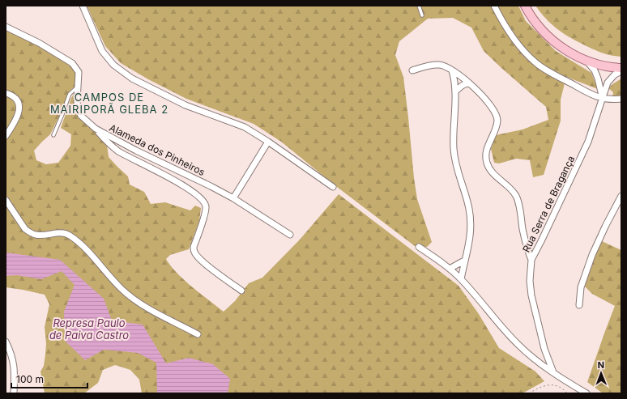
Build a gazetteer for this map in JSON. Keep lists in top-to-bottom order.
{
  "streets": {
    "street": ["Alameda dos Pinheiros", "Rua Serra de Bragança"]
  },
  "districts": ["CAMPOS DE MAIRIPORÃ GLEBA 2"],
  "water": ["Represa Paulo de Paiva Castro"],
  "scale_bar": "100 m",
  "north": "top"
}
